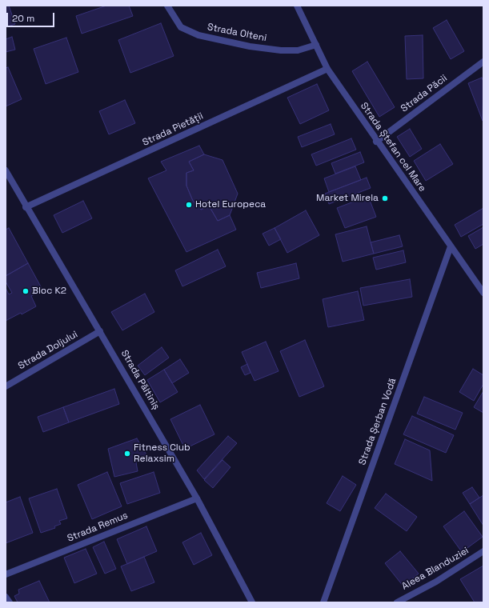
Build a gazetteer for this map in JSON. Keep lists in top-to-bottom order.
{
  "streets": {
    "street": [
      "Strada Olteni",
      "Strada Păcii",
      "Strada Pietății",
      "Strada Ștefan cel Mare",
      "Strada Doljului",
      "Strada Păltiniș",
      "Strada Șerban Vodă",
      "Strada Remus",
      "Aleea Blanduziei"
    ]
  },
  "crossings": [
    ["Strada Olteni", "Strada Ștefan cel Mare"],
    ["Strada Păcii", "Strada Ștefan cel Mare"],
    ["Strada Pietății", "Strada Ștefan cel Mare"],
    ["Strada Pietății", "Strada Păltiniș"],
    ["Strada Ștefan cel Mare", "Strada Șerban Vodă"],
    ["Strada Doljului", "Strada Păltiniș"],
    ["Strada Păltiniș", "Strada Remus"]
  ],
  "places": [
    "Market Mirela",
    "Hotel Europeca",
    "Bloc K2",
    "Fitness Club Relaxsim"
  ],
  "scale_bar": "20 m"
}
